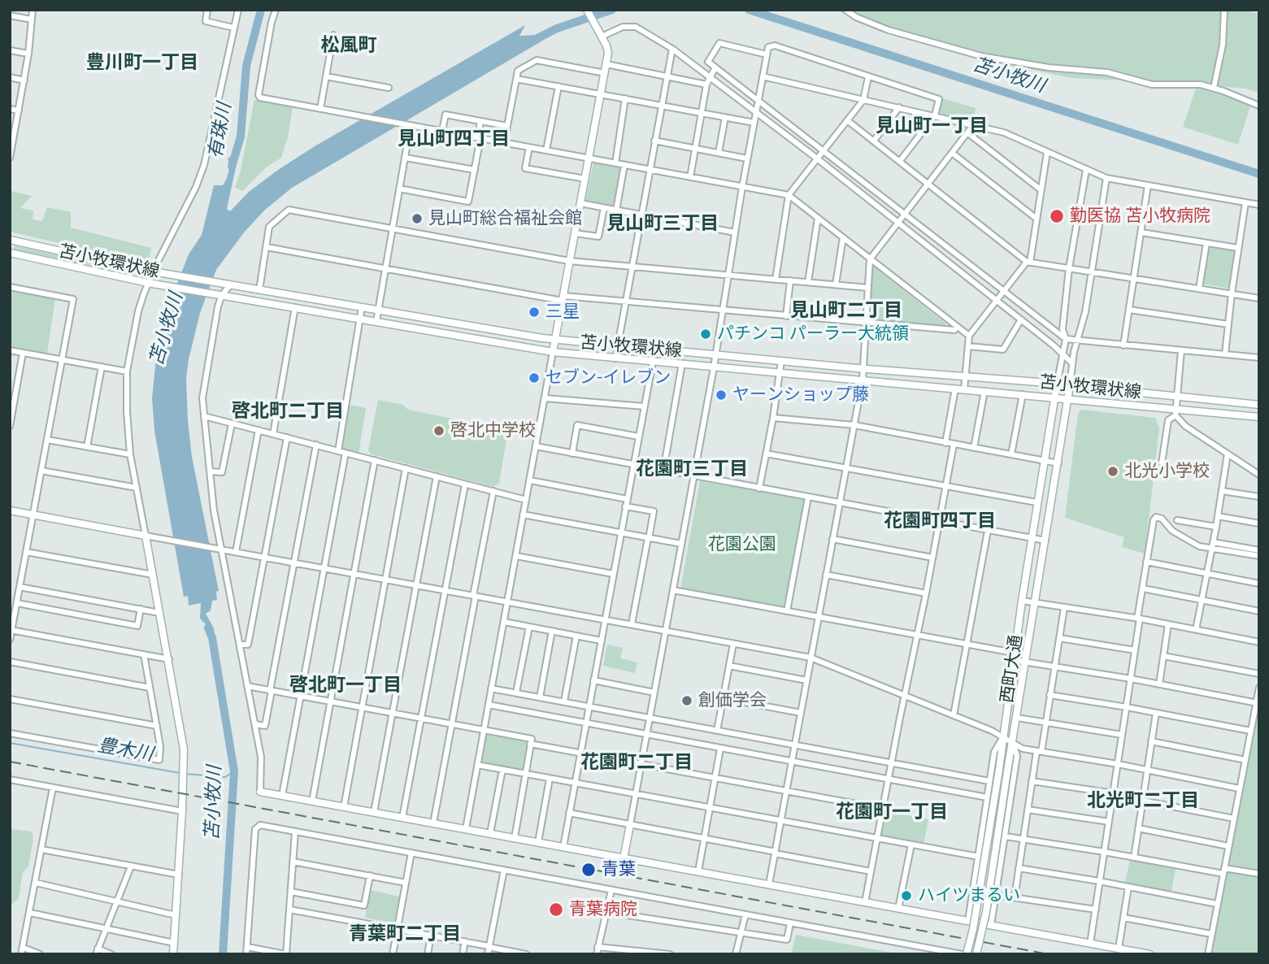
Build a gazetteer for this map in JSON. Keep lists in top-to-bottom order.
{
  "streets": {
    "street": ["苫小牧環状線", "西町大通"]
  },
  "crossings": [
    ["苫小牧環状線", "西町大通"]
  ],
  "districts": [
    "松風町",
    "豊川町一丁目",
    "見山町一丁目",
    "見山町四丁目",
    "見山町三丁目",
    "見山町二丁目",
    "啓北町二丁目",
    "花園町三丁目",
    "花園町四丁目",
    "啓北町一丁目",
    "花園町二丁目",
    "北光町二丁目",
    "花園町一丁目",
    "青葉町二丁目"
  ],
  "water": ["苫小牧川", "有珠川", "豊木川"],
  "parks": ["花園公園"],
  "places": [
    "勤医協 苫小牧病院",
    "見山町総合福祉会館",
    "三星",
    "パチンコ パーラー大統領",
    "セブン-イレブン",
    "ヤーンショップ藤",
    "啓北中学校",
    "北光小学校",
    "創価学会",
    "青葉",
    "ハイツまるい",
    "青葉病院"
  ]
}
